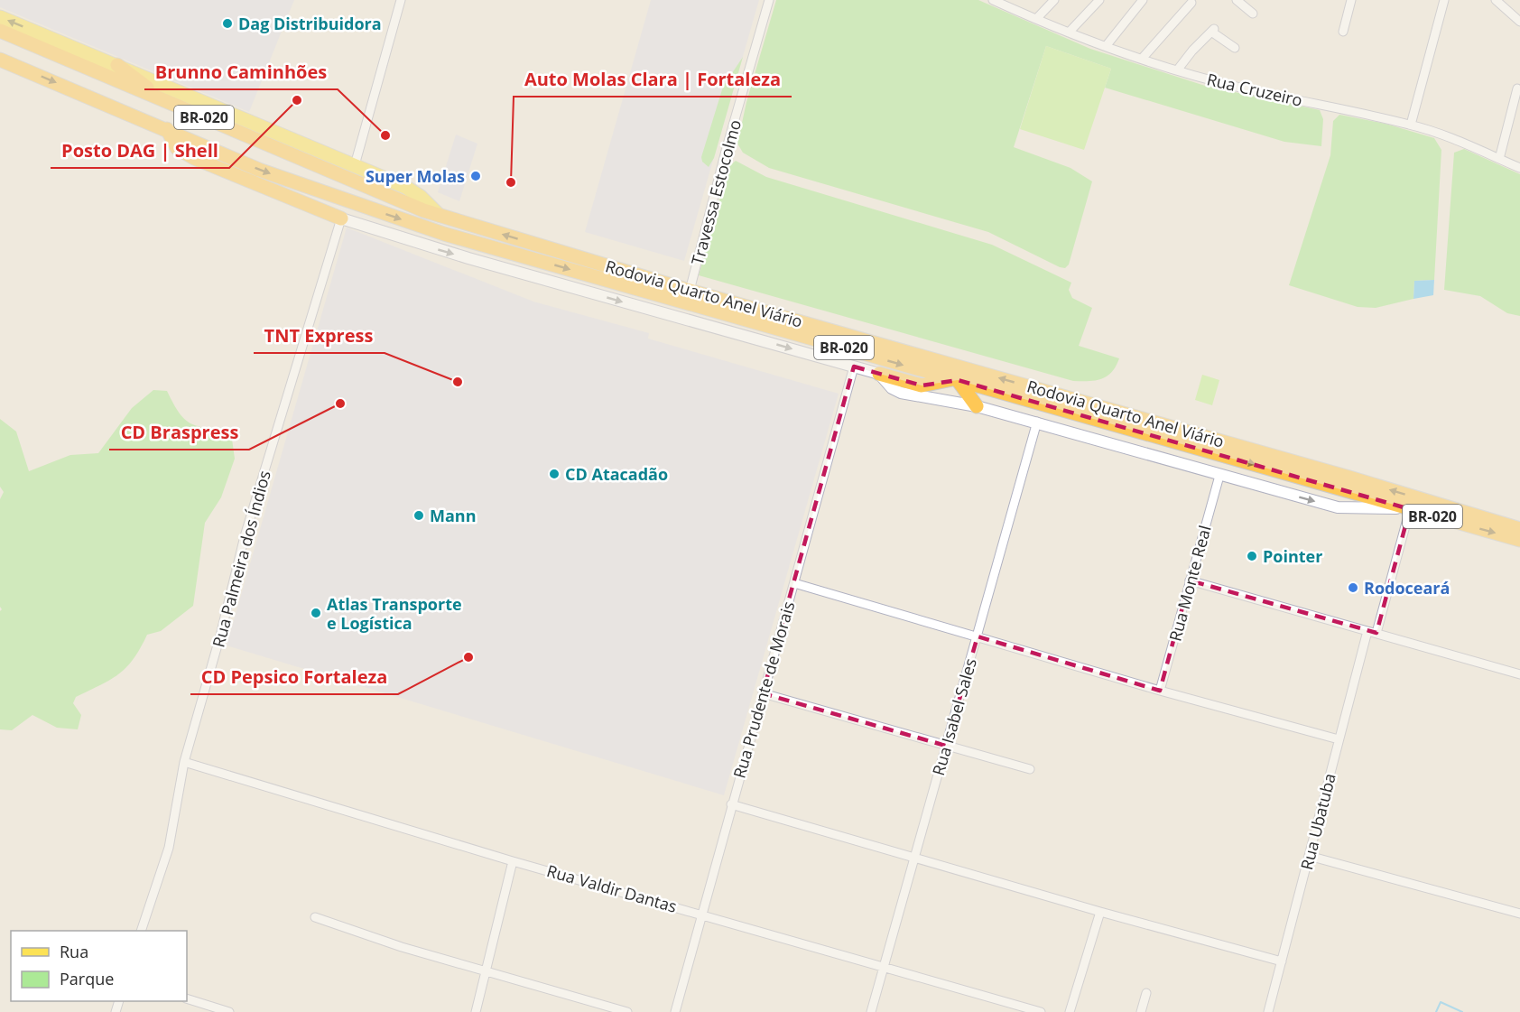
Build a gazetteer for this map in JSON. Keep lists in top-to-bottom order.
{
  "streets": {
    "highway": ["BR-020", "Rodovia Quarto Anel Viário"],
    "street": [
      "Rua Cruzeiro",
      "Travessa Estocolmo",
      "Rua Palmeira dos Índios",
      "Rua Monte Real",
      "Rua Prudente de Morais",
      "Rua Isabel Sales",
      "Rua Ubatuba",
      "Rua Valdir Dantas"
    ]
  },
  "crossings": [
    ["BR-020", "Rodovia Quarto Anel Viário"],
    ["Travessa Estocolmo", "Rodovia Quarto Anel Viário"],
    ["Rodovia Quarto Anel Viário", "Rua Ubatuba"],
    ["Rua Palmeira dos Índios", "Rua Valdir Dantas"],
    ["Rua Prudente de Morais", "Rua Valdir Dantas"],
    ["Rua Isabel Sales", "Rua Valdir Dantas"]
  ],
  "places": [
    "Dag Distribuidora",
    "Posto DAG | Shell",
    "Brunno Caminhões",
    "Super Molas",
    "Auto Molas Clara | Fortaleza",
    "TNT Express",
    "CD Braspress",
    "CD Atacadão",
    "Mann",
    "Pointer",
    "Rodoceará",
    "Atlas Transporte e Logística",
    "CD Pepsico Fortaleza"
  ],
  "legend": ["Rua", "Parque"]
}
